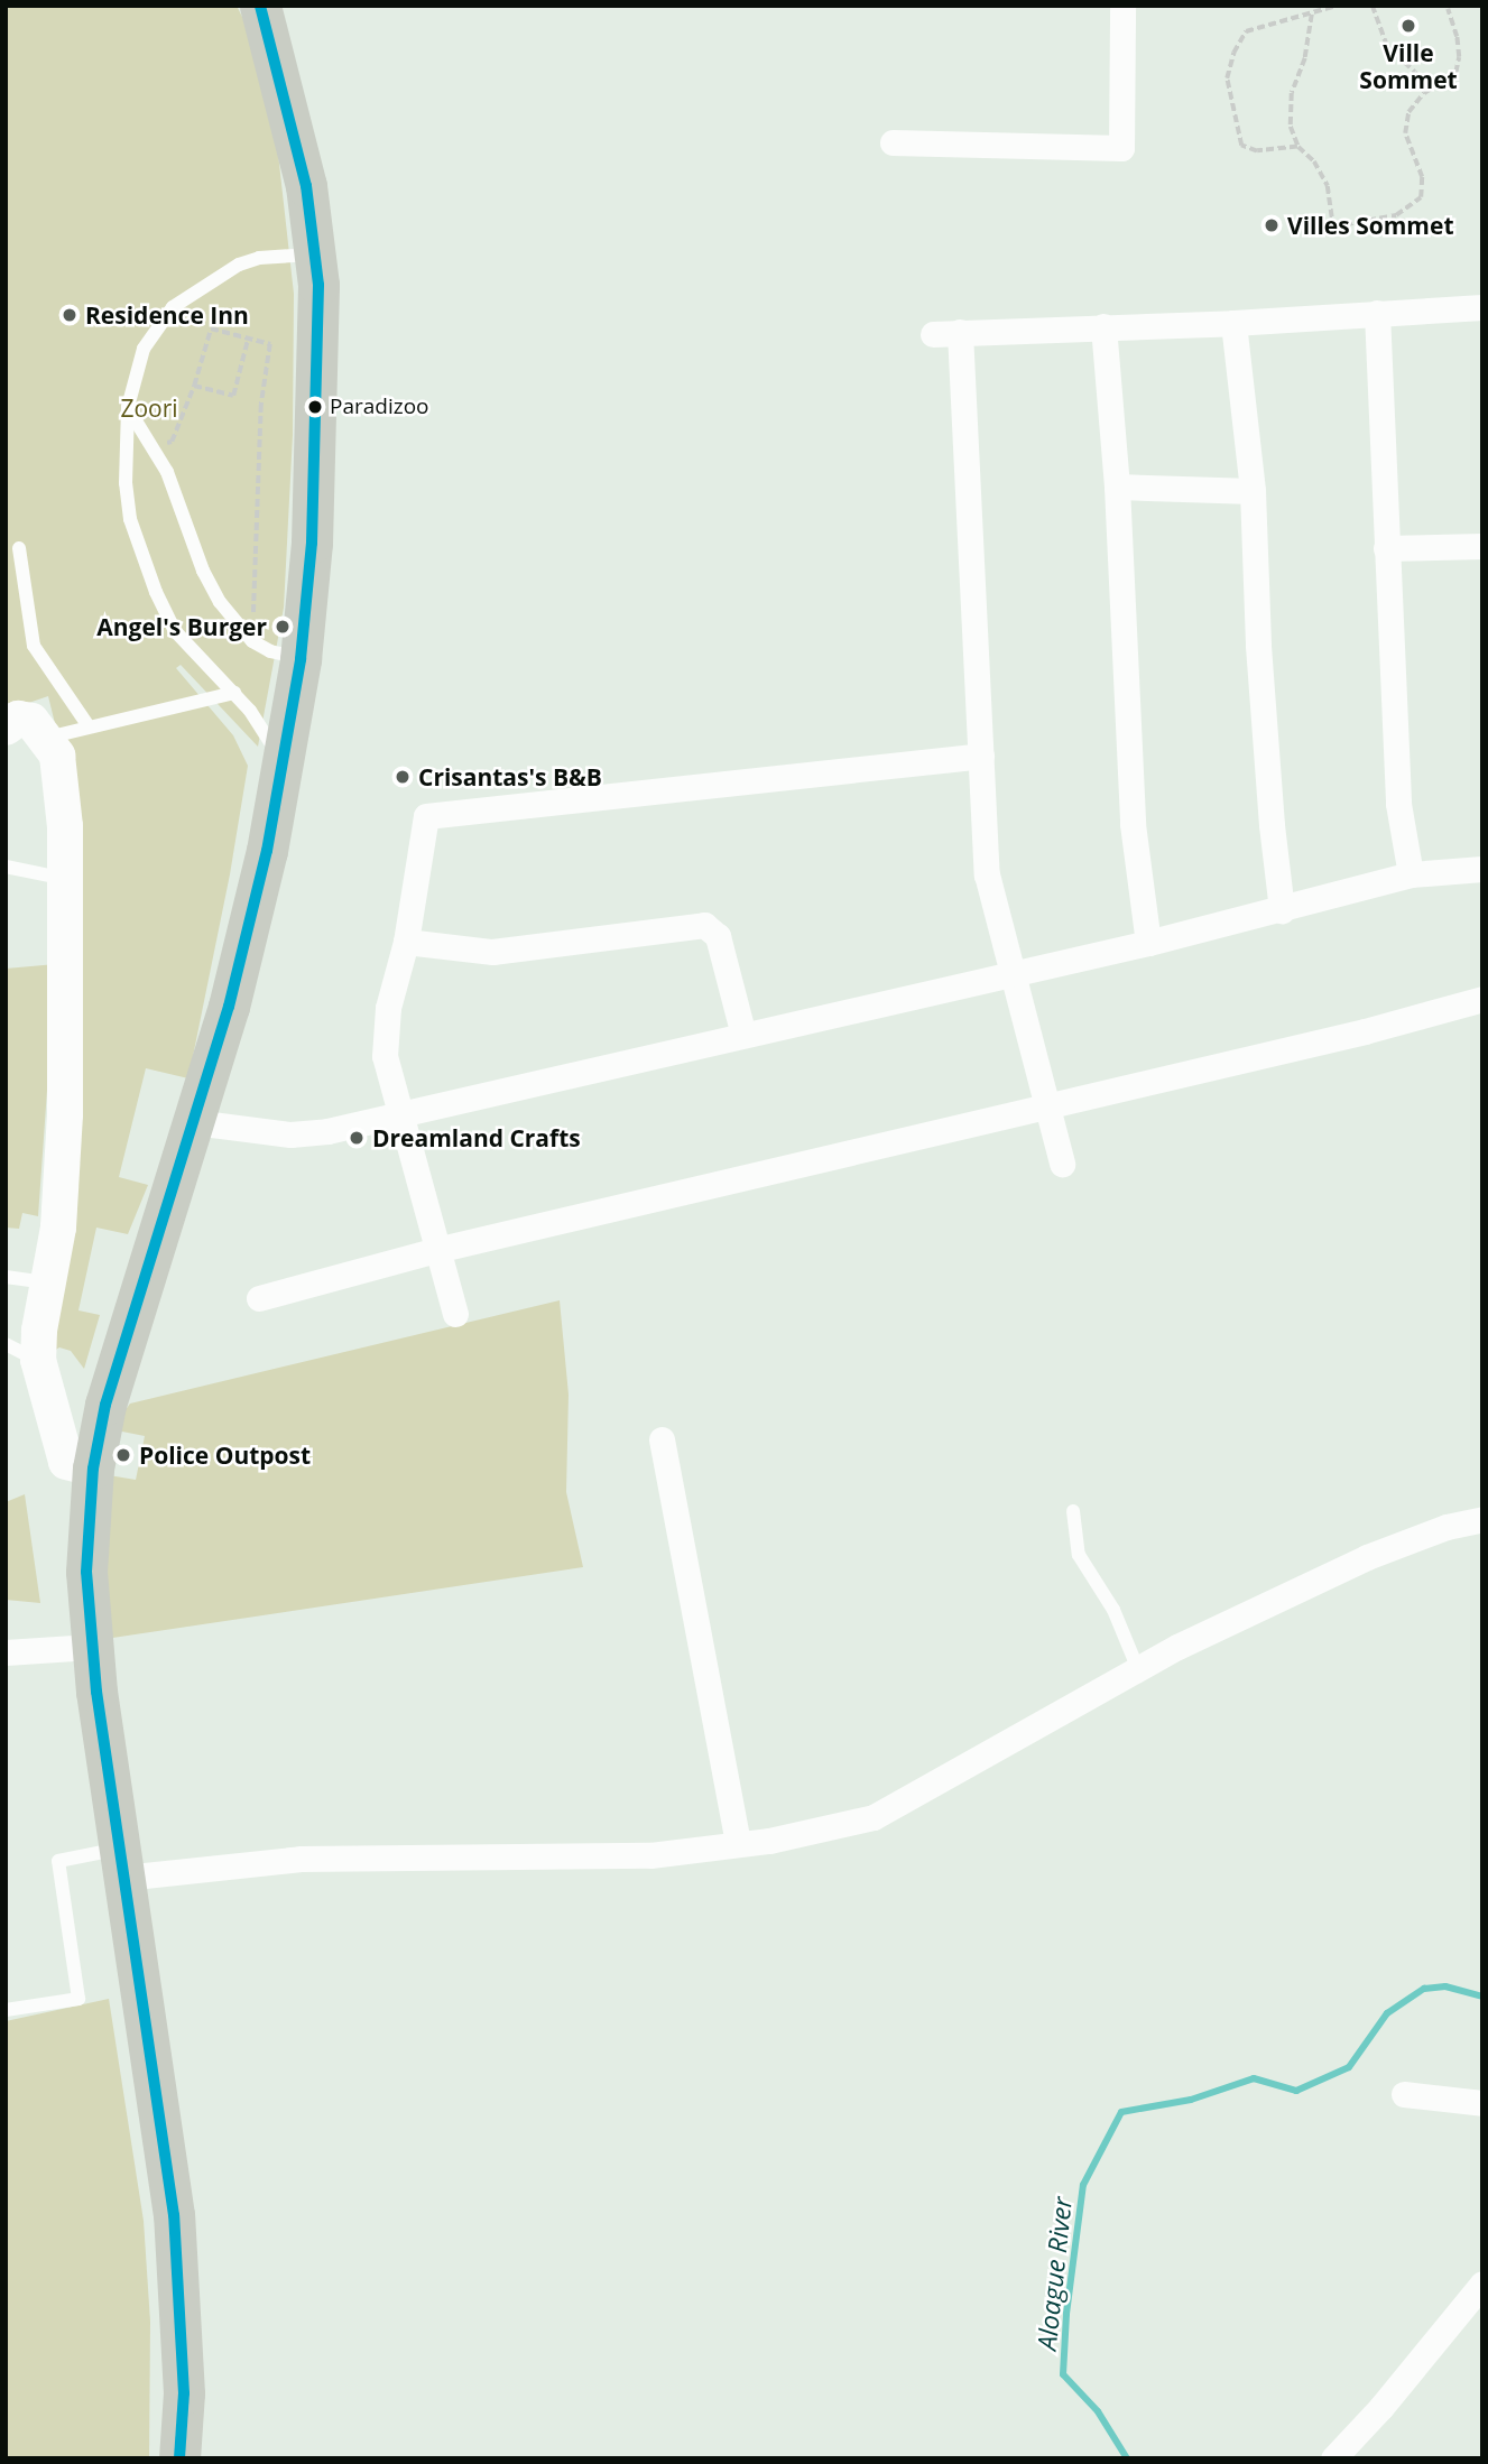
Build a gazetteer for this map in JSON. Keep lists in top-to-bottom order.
{
  "water": ["Aloague River"],
  "parks": ["Zoori"],
  "places": [
    "Ville Sommet",
    "Villes Sommet",
    "Residence Inn",
    "Paradizoo",
    "Angel's Burger",
    "Crisantas's B&B",
    "Dreamland Crafts",
    "Police Outpost"
  ]
}
